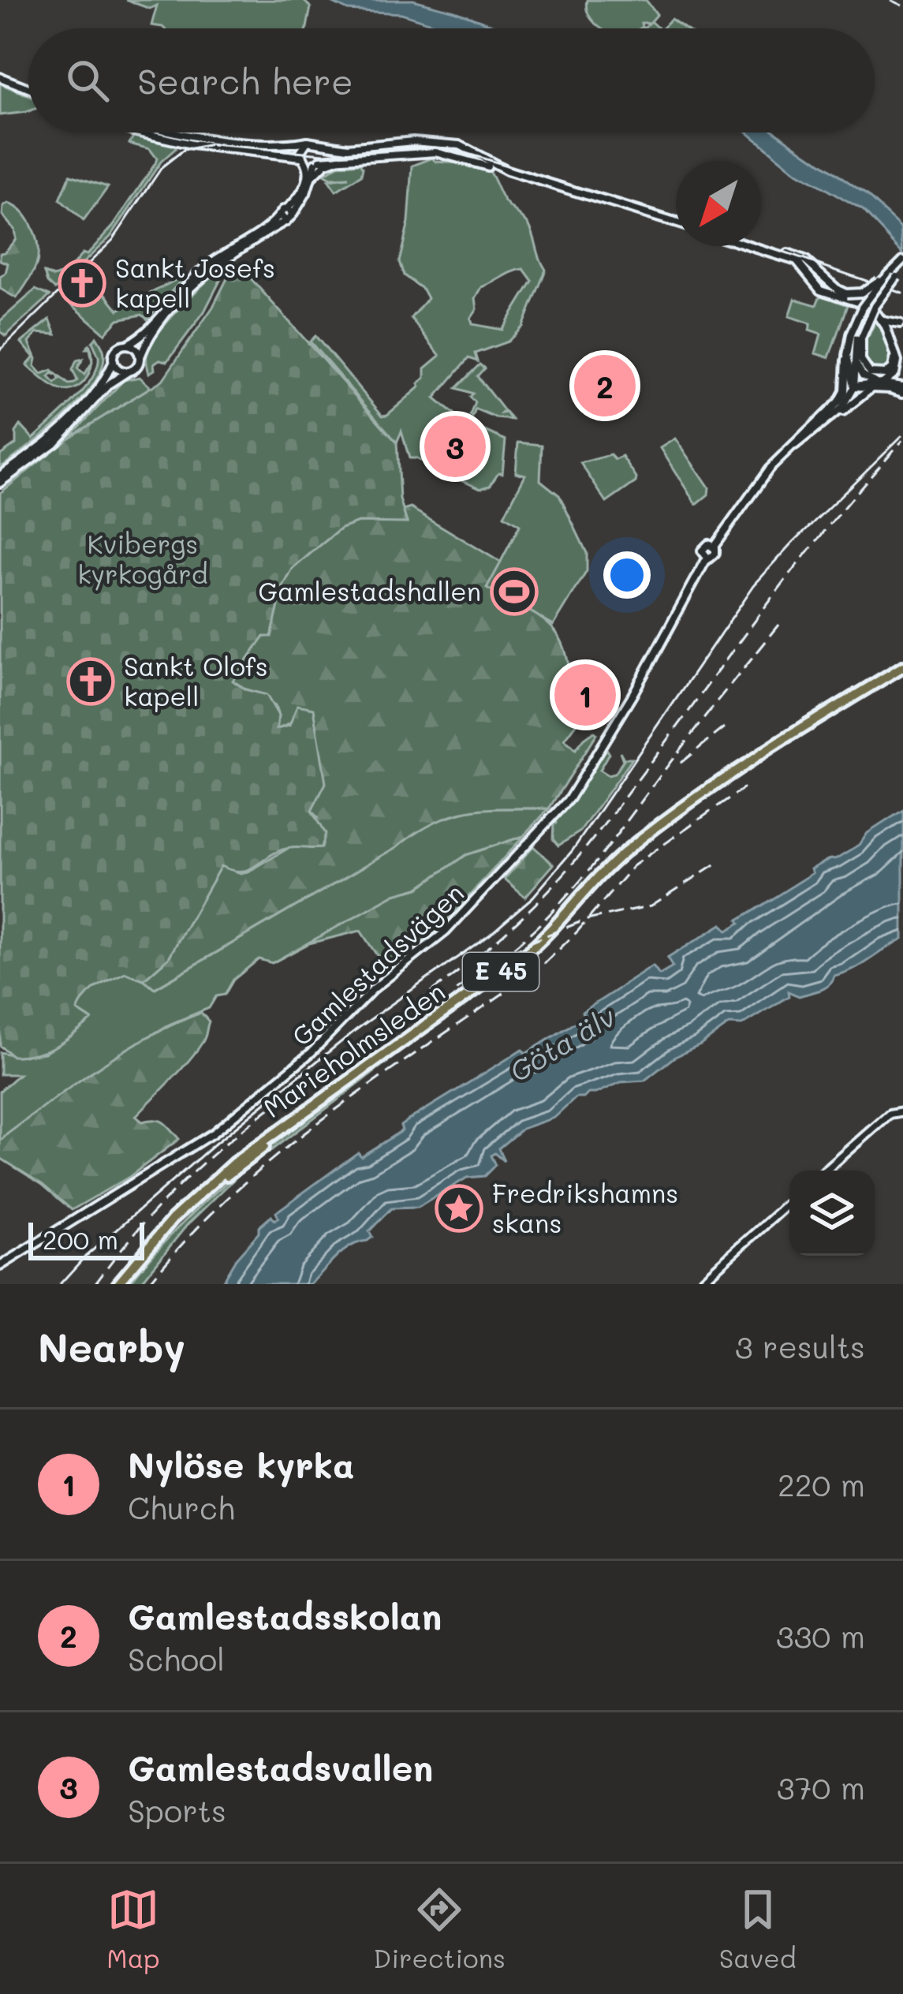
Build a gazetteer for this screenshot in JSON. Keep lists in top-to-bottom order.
{
  "streets": {
    "highway": ["E 45", "Marieholmsleden"],
    "main road": ["Gamlestadsvägen"]
  },
  "water": ["Göta älv"],
  "parks": ["Kvibergs kyrkogård"],
  "places": {
    "church": ["Sankt Josefs kapell", "Sankt Olofs kapell"],
    "sports": ["Gamlestadshallen"],
    "place": ["Fredrikshamns skans"]
  },
  "scale_bar": "200 m",
  "north": "bottom left",
  "page": {
    "search": "Search here",
    "pins": ["2", "3", "1"],
    "scale": "200 m",
    "heading": ["Nearby", "3 results"],
    "list": [
      {
        "mark": "1",
        "name": "Nylöse kyrka",
        "note": "Church",
        "value": "220 m"
      },
      {
        "mark": "2",
        "name": "Gamlestadsskolan",
        "note": "School",
        "value": "330 m"
      },
      {
        "mark": "3",
        "name": "Gamlestadsvallen",
        "note": "Sports",
        "value": "370 m"
      }
    ],
    "nav": ["Map", "Directions", "Saved"]
  }
}
